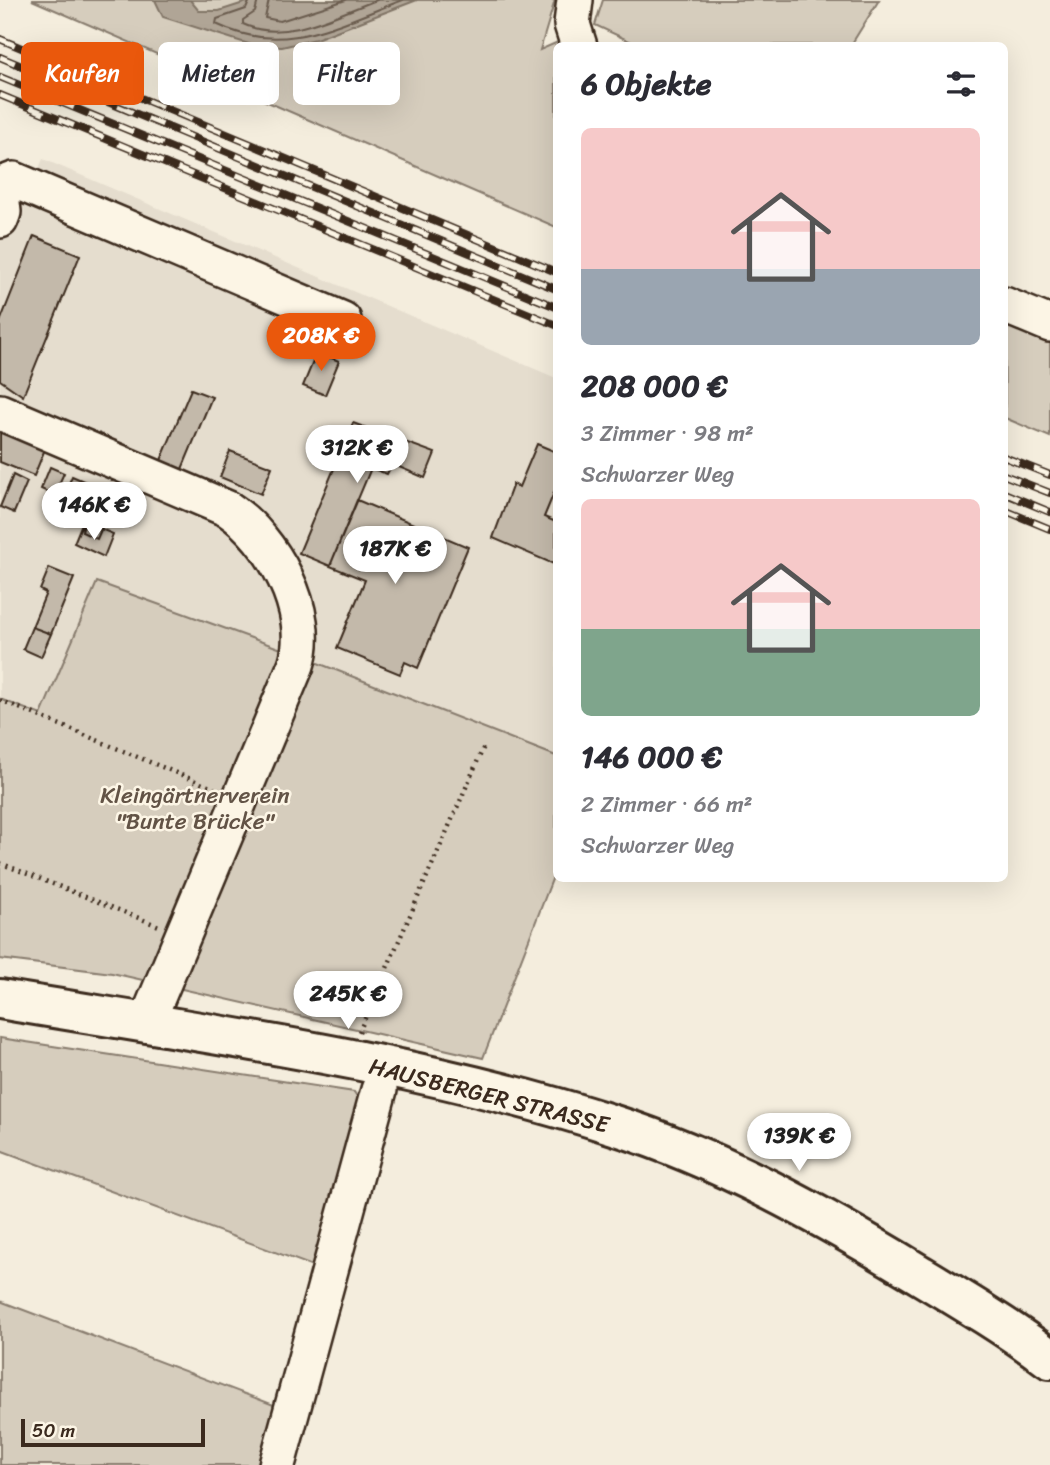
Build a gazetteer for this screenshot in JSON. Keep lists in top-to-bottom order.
{
  "streets": {
    "main road": ["HAUSBERGER STRASSE"]
  },
  "parks": ["Kleingärtnerverein \"Bunte Brücke\""],
  "scale_bar": "50 m",
  "page": {
    "chip": ["Kaufen", "Mieten", "Filter"],
    "heading": "6 Objekte",
    "list": [
      {
        "name": "208 000 €",
        "note": "3 Zimmer · 98 m² · Schwarzer Weg"
      },
      {
        "name": "146 000 €",
        "note": "2 Zimmer · 66 m² · Schwarzer Weg"
      }
    ],
    "price": [
      "208K €",
      "312K €",
      "146K €",
      "187K €",
      "245K €",
      "139K €"
    ],
    "scale": "50 m"
  }
}
